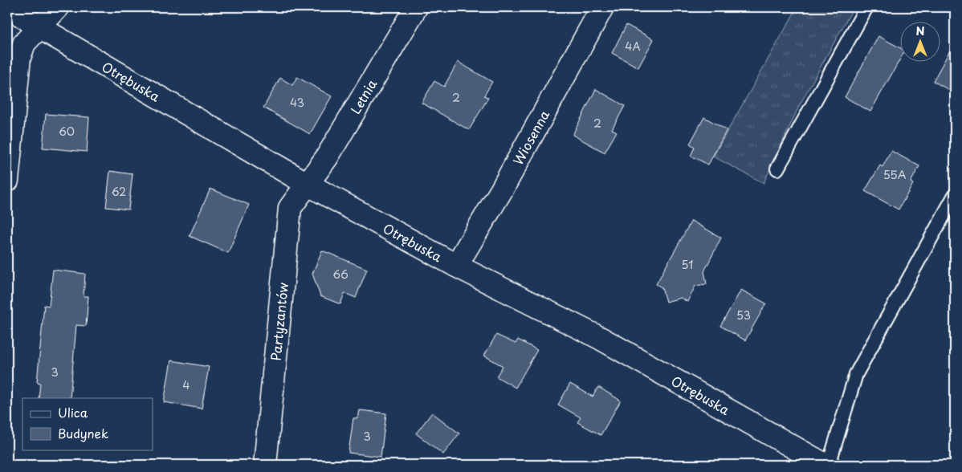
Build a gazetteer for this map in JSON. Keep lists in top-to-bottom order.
{
  "streets": {
    "street": [
      "Otrębuska",
      "Letnia",
      "Wiosenna",
      "Partyzantów"
    ]
  },
  "crossings": [
    ["Otrębuska", "Letnia"],
    ["Otrębuska", "Wiosenna"],
    ["Otrębuska", "Partyzantów"],
    ["Letnia", "Partyzantów"]
  ],
  "house_numbers": [
    "4A",
    "2",
    "43",
    "2",
    "60",
    "55A",
    "62",
    "51",
    "66",
    "53",
    "3",
    "4",
    "3"
  ],
  "legend": ["Ulica", "Budynek"],
  "north": "top"
}
